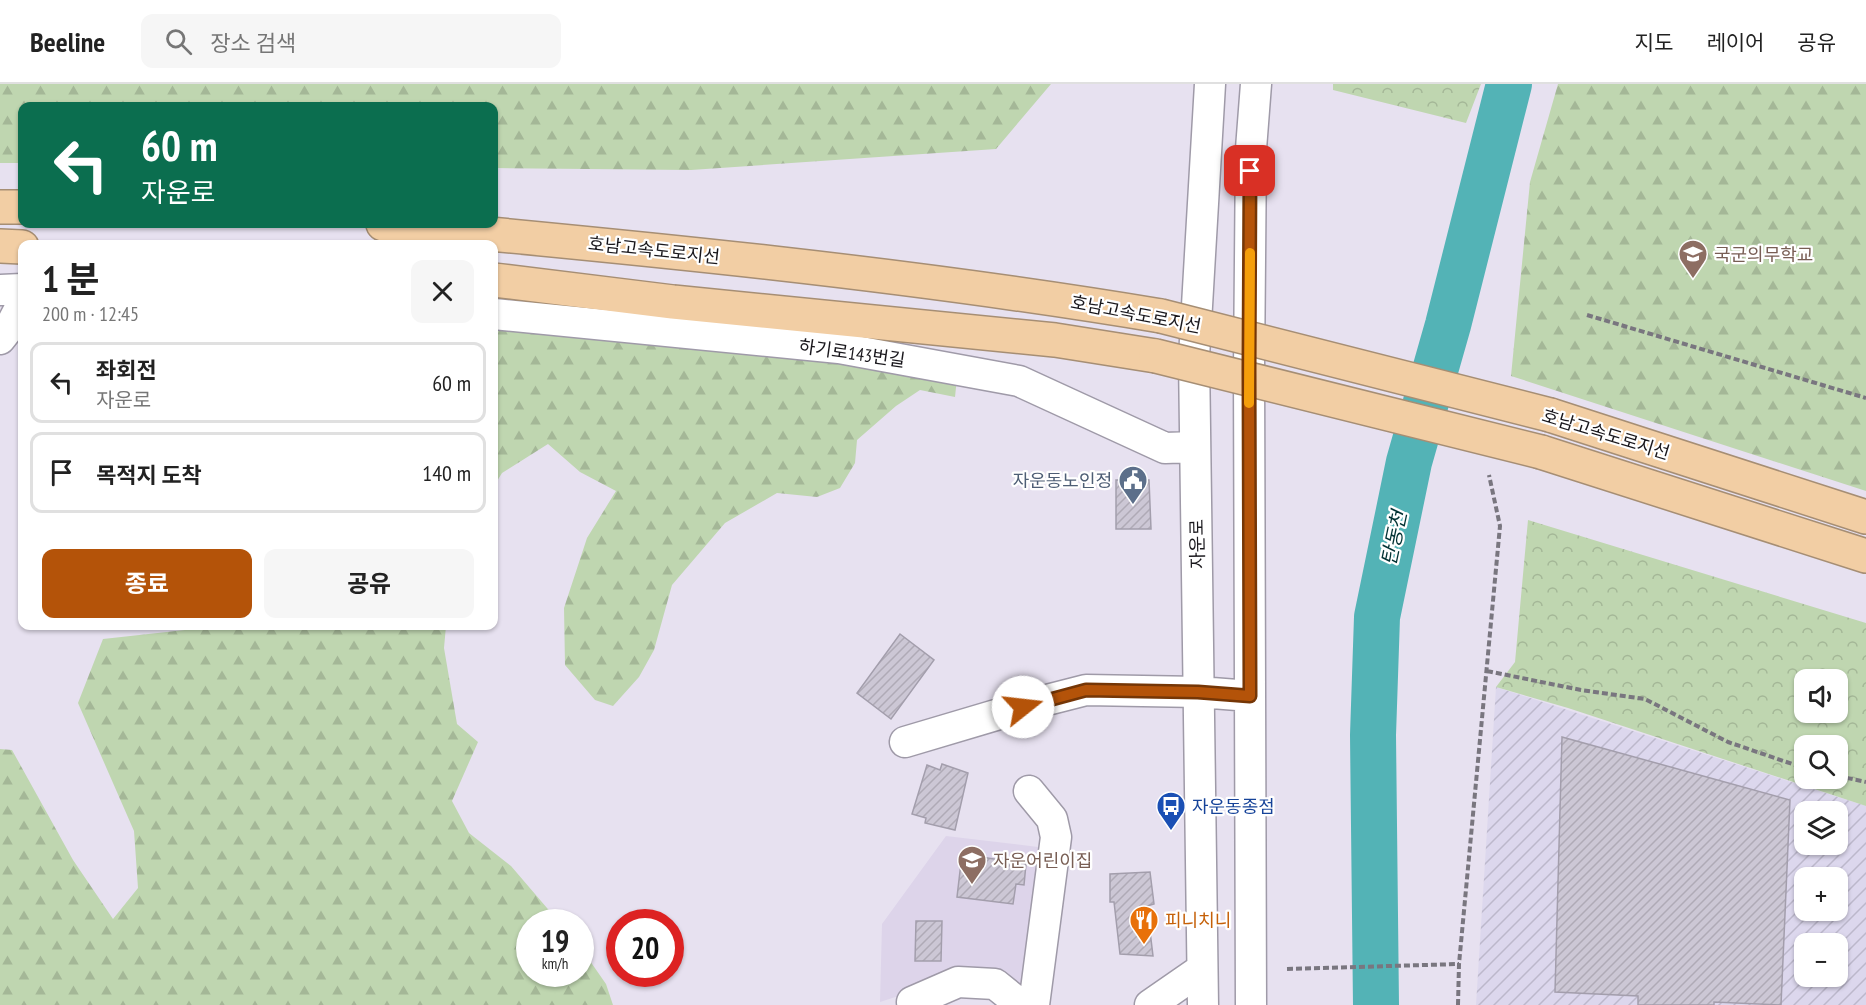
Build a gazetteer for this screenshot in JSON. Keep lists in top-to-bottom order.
{
  "streets": {
    "highway": ["호남고속도로지선"],
    "street": ["하기로143번길", "자운로"]
  },
  "crossings": [
    ["하기로143번길", "자운로"]
  ],
  "water": ["탄동천"],
  "places": {
    "school or university": ["국군의무학교", "자운어린이집"],
    "public building": ["자운동노인정"],
    "bus stop": ["자운동종점"],
    "restaurant": ["피니치니"]
  },
  "page": {
    "header": "Beeline",
    "search": "장소 검색",
    "nav": ["지도", "레이어", "공유"],
    "turn": ["60 m", "자운로"],
    "heading": ["1 분", "200 m · 12:45"],
    "list": [
      {
        "name": "좌회전",
        "note": "자운로",
        "value": "60 m"
      },
      {
        "name": "목적지 도착",
        "value": "140 m"
      }
    ],
    "buttons": ["종료", "공유"],
    "map_buttons": ["+", "−"],
    "speed": "19 km/h",
    "limit": "20"
  }
}
